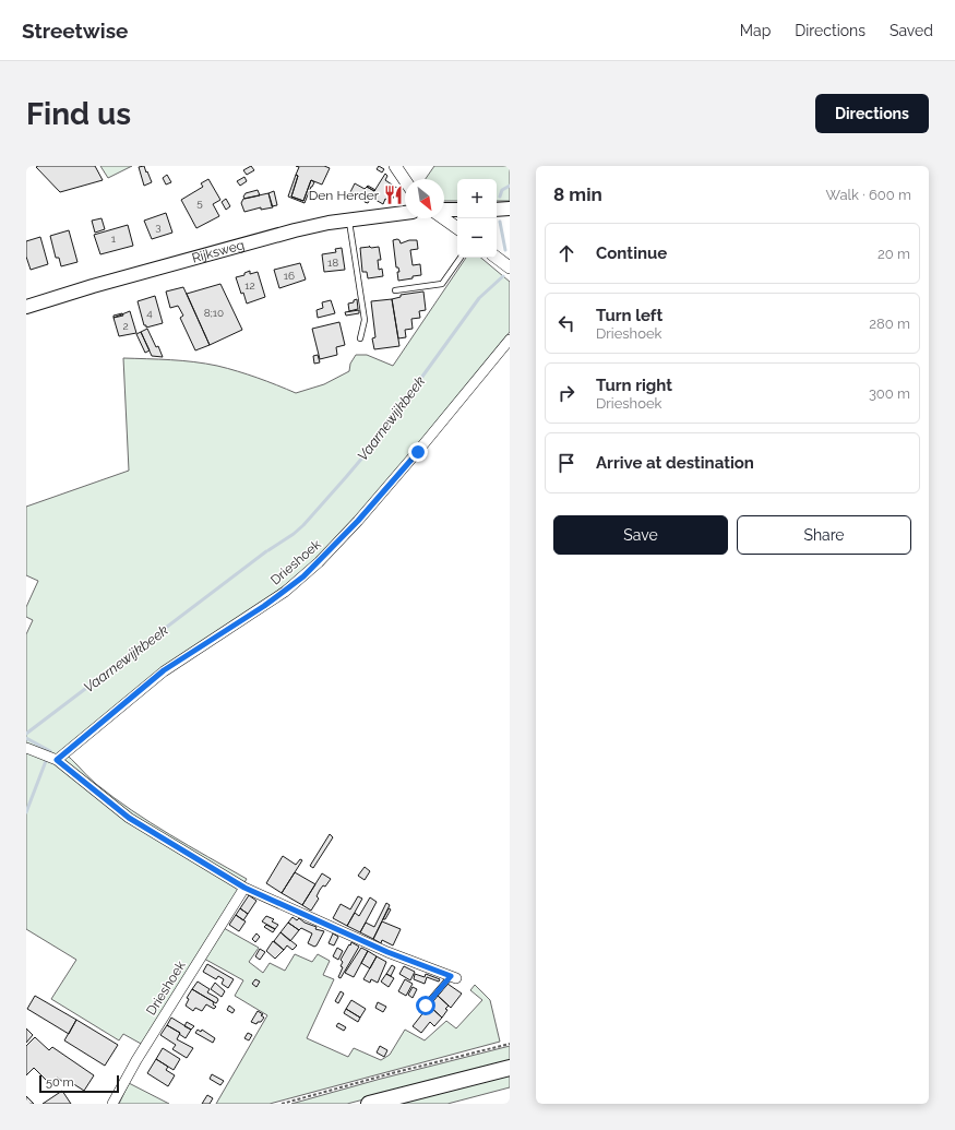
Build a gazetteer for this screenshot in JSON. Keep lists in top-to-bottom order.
{
  "streets": {
    "main road": ["Rijksweg"],
    "street": ["Drieshoek"]
  },
  "water": ["Vaarnewijkbeek"],
  "places": {
    "restaurant": ["Den Herder"]
  },
  "house_numbers": [
    "5",
    "3",
    "1",
    "18",
    "16",
    "12",
    "4",
    "8;10",
    "2"
  ],
  "scale_bar": "50 m",
  "north": "bottom right",
  "page": {
    "header": "Streetwise",
    "nav": ["Map", "Directions", "Saved"],
    "buttons": [
      "Directions",
      ["Save", "Share"]
    ],
    "title": "Find us",
    "heading": ["8 min", "Walk · 600 m"],
    "map_buttons": ["+", "−"],
    "list": [
      ["Continue", "20 m"],
      ["Turn left", "Drieshoek", "280 m"],
      ["Turn right", "Drieshoek", "300 m"],
      "Arrive at destination"
    ],
    "scale": "50 m"
  }
}
